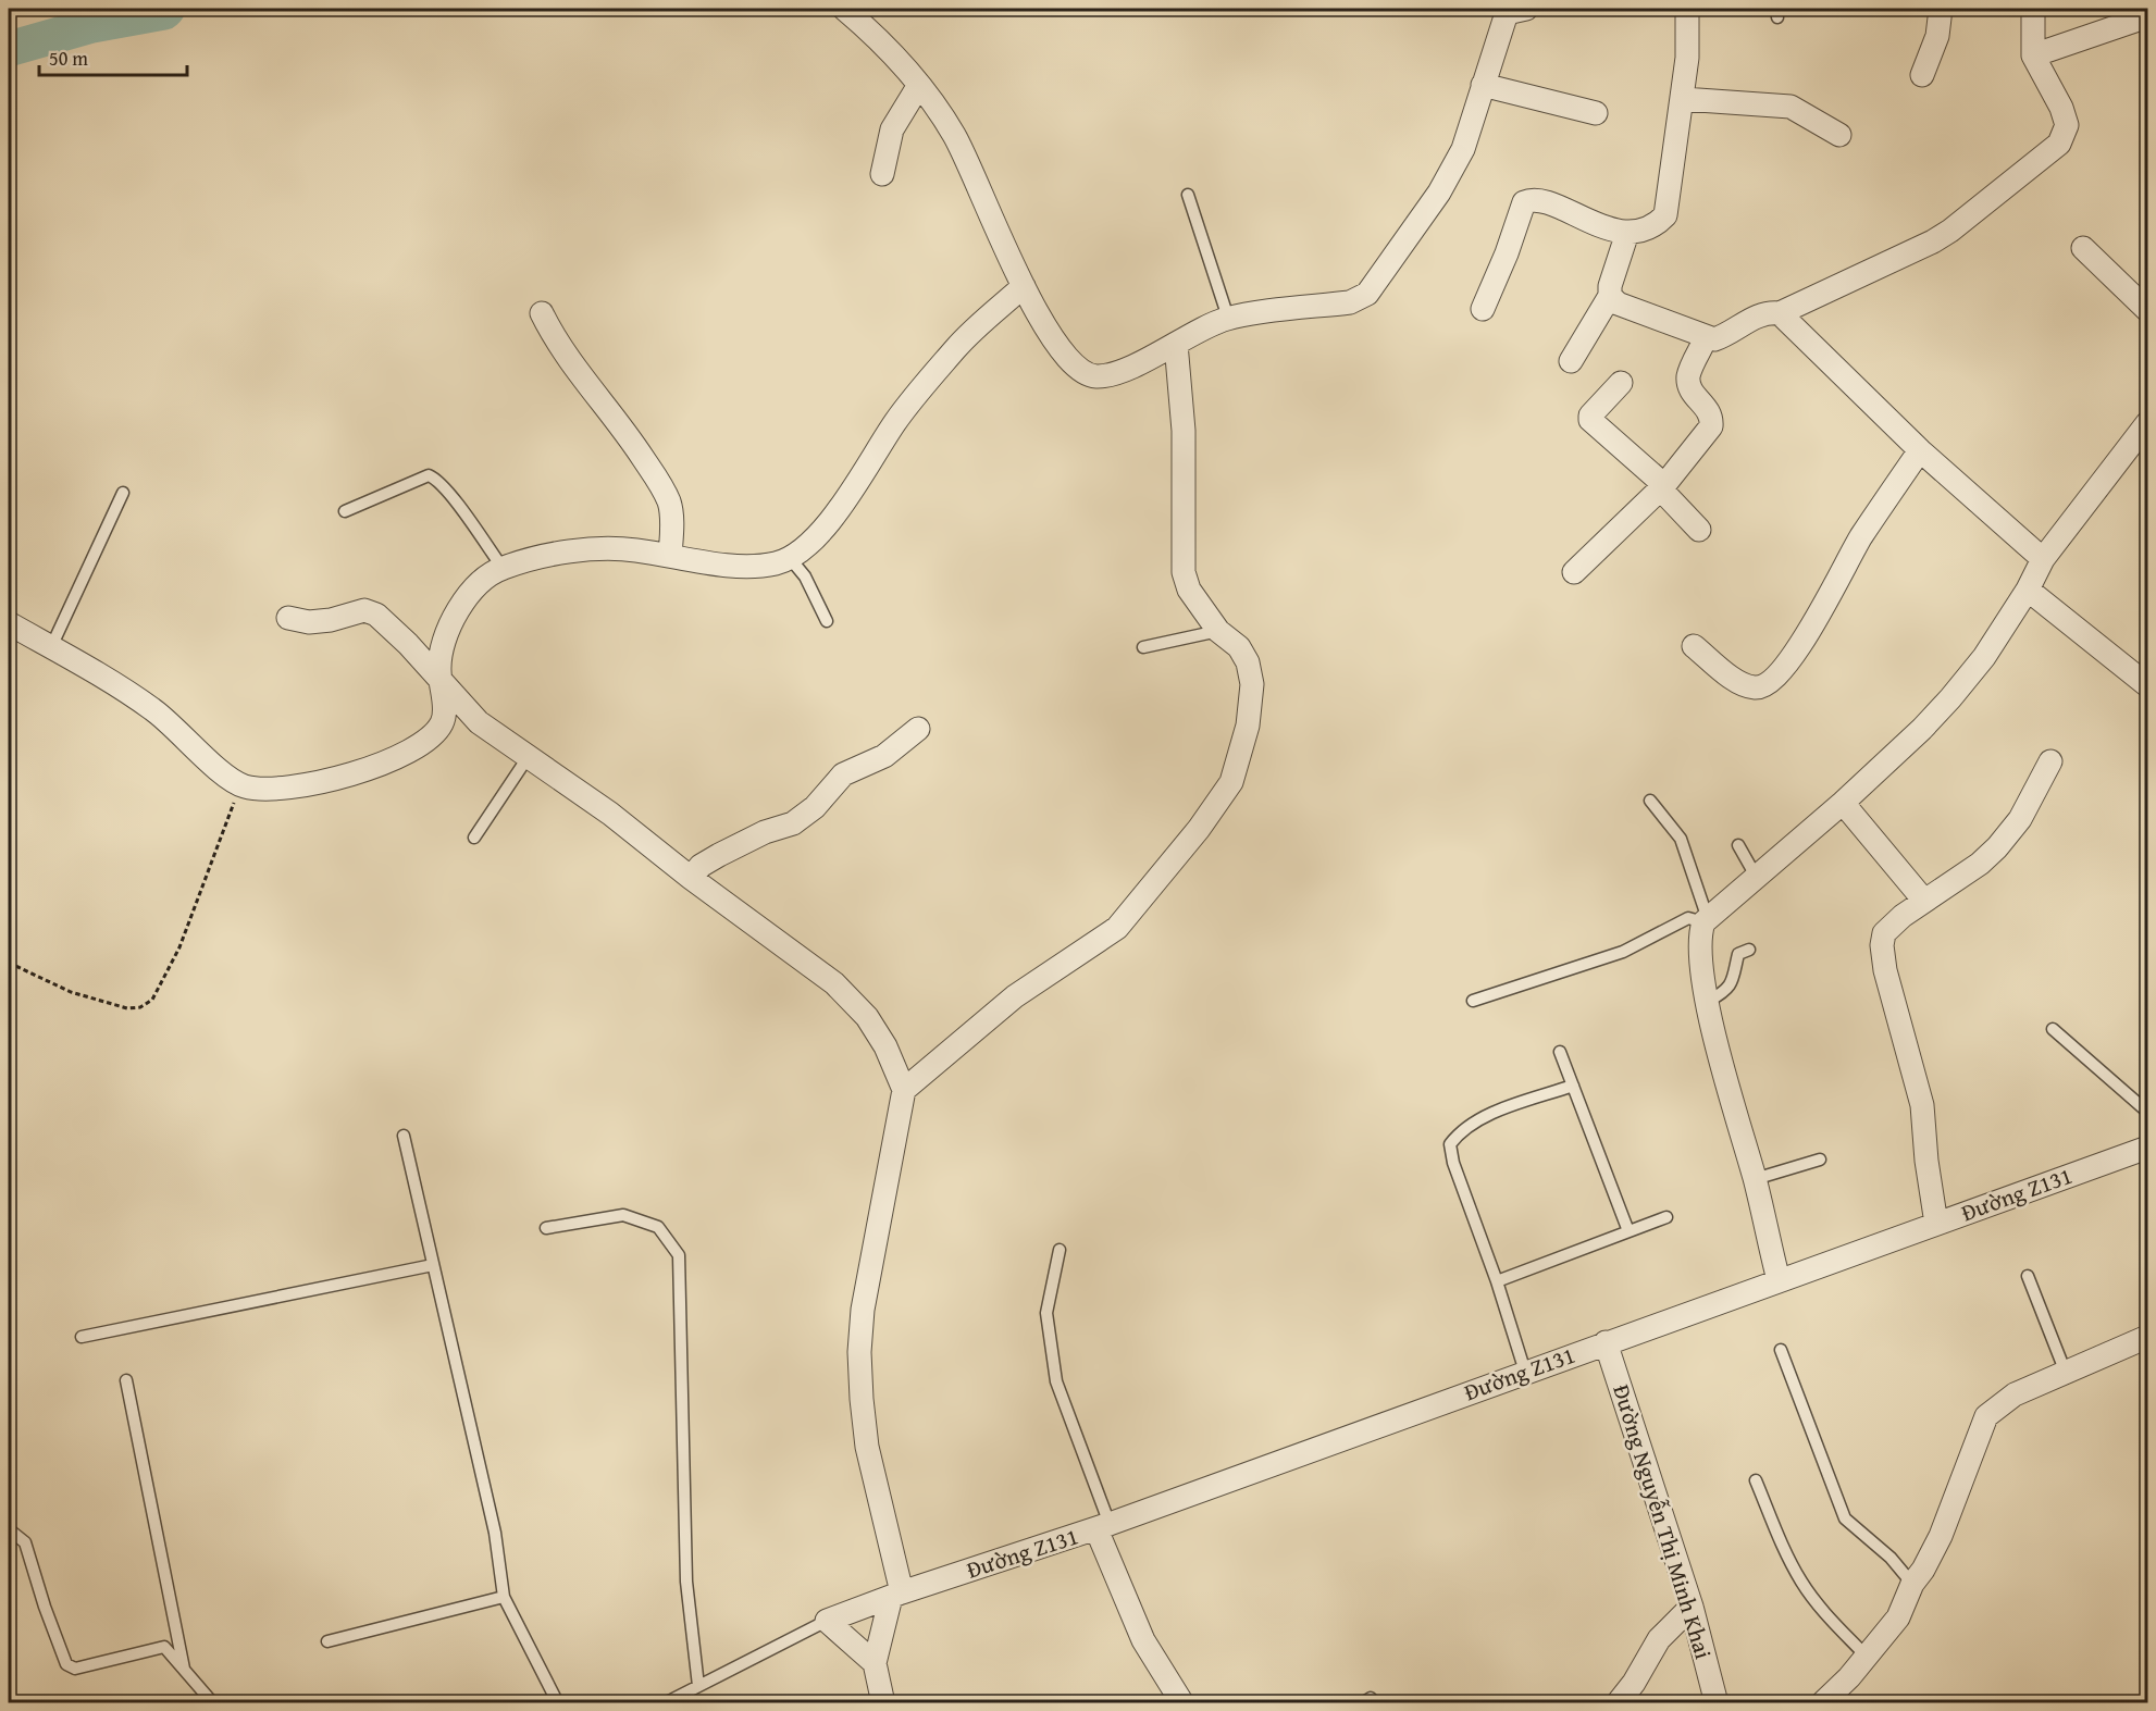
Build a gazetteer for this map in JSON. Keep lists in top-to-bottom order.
{
  "streets": {
    "street": ["Đường Z131", "Đường Nguyễn Thị Minh Khai"]
  },
  "crossings": [
    ["Đường Z131", "Đường Nguyễn Thị Minh Khai"]
  ],
  "scale_bar": "50 m"
}
